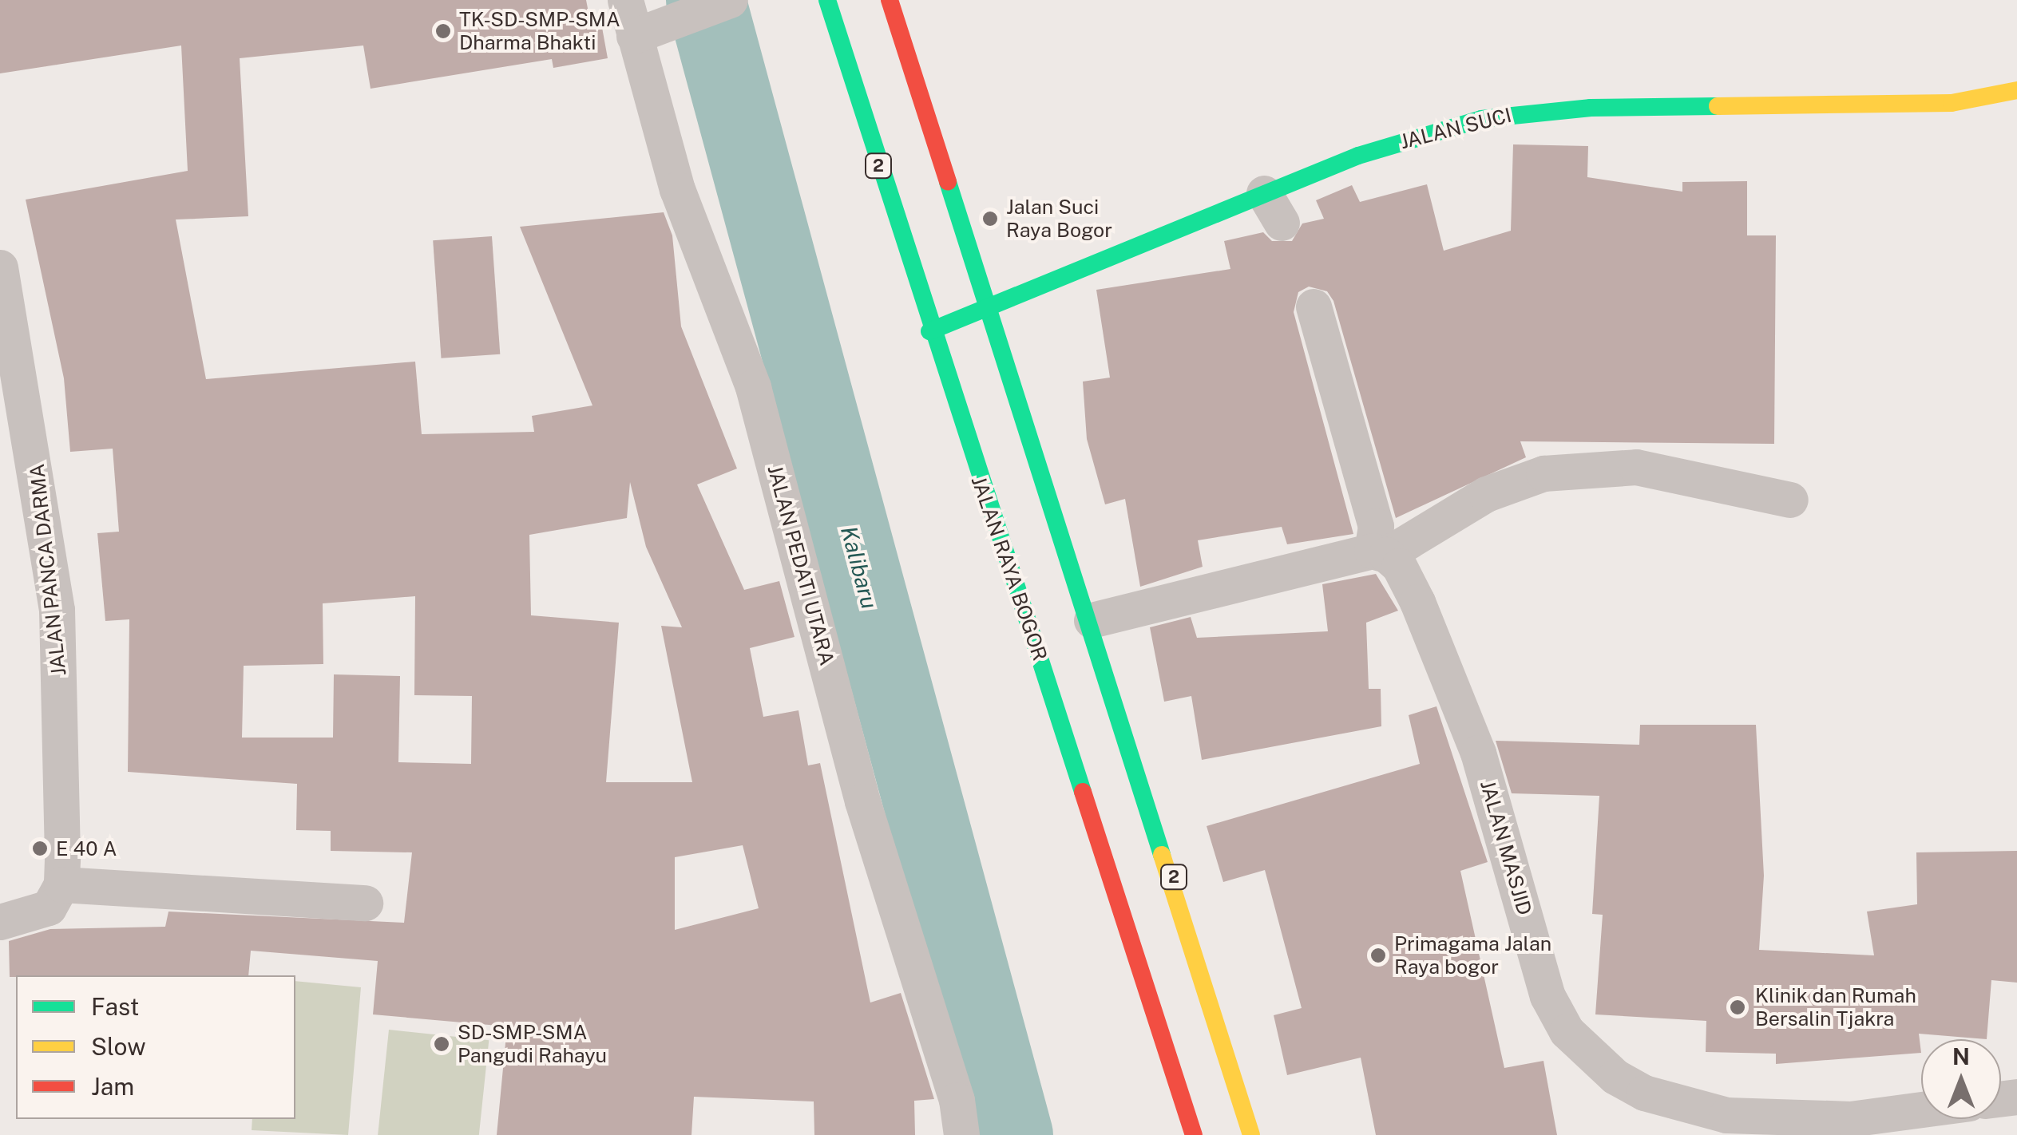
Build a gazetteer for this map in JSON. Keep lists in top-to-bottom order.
{
  "streets": {
    "main road": ["JALAN SUCI", "2", "JALAN RAYA BOGOR"],
    "street": ["JALAN PEDATI UTARA", "JALAN PANCA DARMA", "JALAN MASJID"]
  },
  "crossings": [
    ["JALAN SUCI", "2"],
    ["JALAN SUCI", "JALAN RAYA BOGOR"]
  ],
  "water": ["Kalibaru"],
  "places": [
    "TK-SD-SMP-SMA Dharma Bhakti",
    "Jalan Suci Raya Bogor",
    "E 40 A",
    "Primagama Jalan Raya bogor",
    "Klinik dan Rumah Bersalin Tjakra",
    "SD-SMP-SMA Pangudi Rahayu"
  ],
  "legend": ["Fast", "Slow", "Jam"],
  "north": "top"
}
